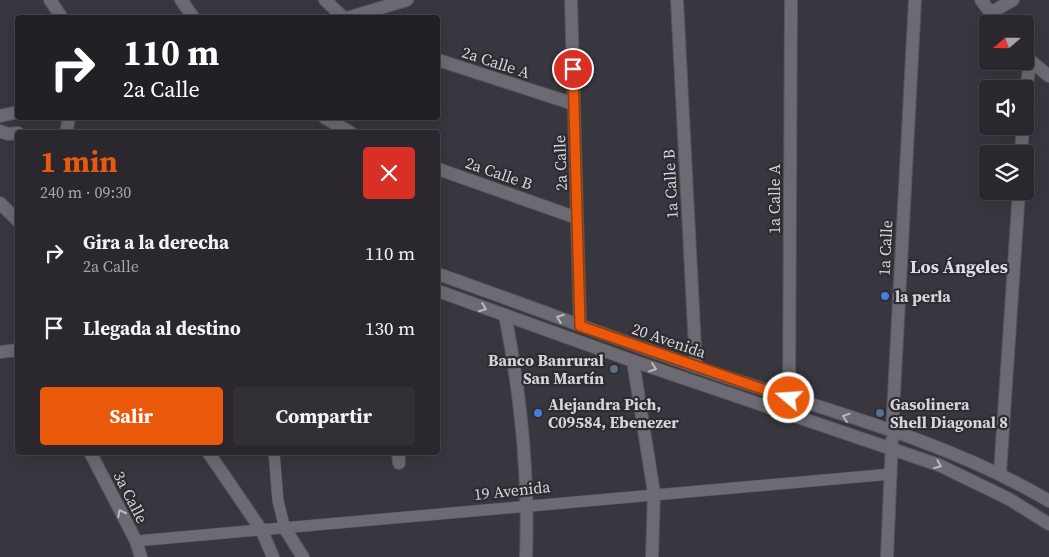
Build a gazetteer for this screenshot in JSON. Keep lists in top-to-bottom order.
{
  "streets": {
    "street": [
      "2a Calle A",
      "2a Calle",
      "2a Calle B",
      "1a Calle B",
      "1a Calle A",
      "1a Calle",
      "20 Avenida",
      "19 Avenida",
      "3a Calle"
    ]
  },
  "crossings": [
    ["2a Calle A", "2a Calle"],
    ["2a Calle", "2a Calle B"],
    ["2a Calle", "20 Avenida"],
    ["1a Calle B", "20 Avenida"],
    ["1a Calle A", "20 Avenida"],
    ["1a Calle", "20 Avenida"],
    ["1a Calle", "19 Avenida"],
    ["19 Avenida", "3a Calle"]
  ],
  "districts": ["Los Ángeles"],
  "places": [
    "la perla",
    "Banco Banrural San Martín",
    "Alejandra Pich, C09584, Ebenezer",
    "Gasolinera Shell Diagonal 8"
  ],
  "north": "left",
  "page": {
    "turn": ["110 m", "2a Calle"],
    "heading": ["1 min", "240 m · 09:30"],
    "list": [
      {
        "name": "Gira a la derecha",
        "note": "2a Calle",
        "value": "110 m"
      },
      {
        "name": "Llegada al destino",
        "value": "130 m"
      }
    ],
    "buttons": ["Salir", "Compartir"]
  }
}
